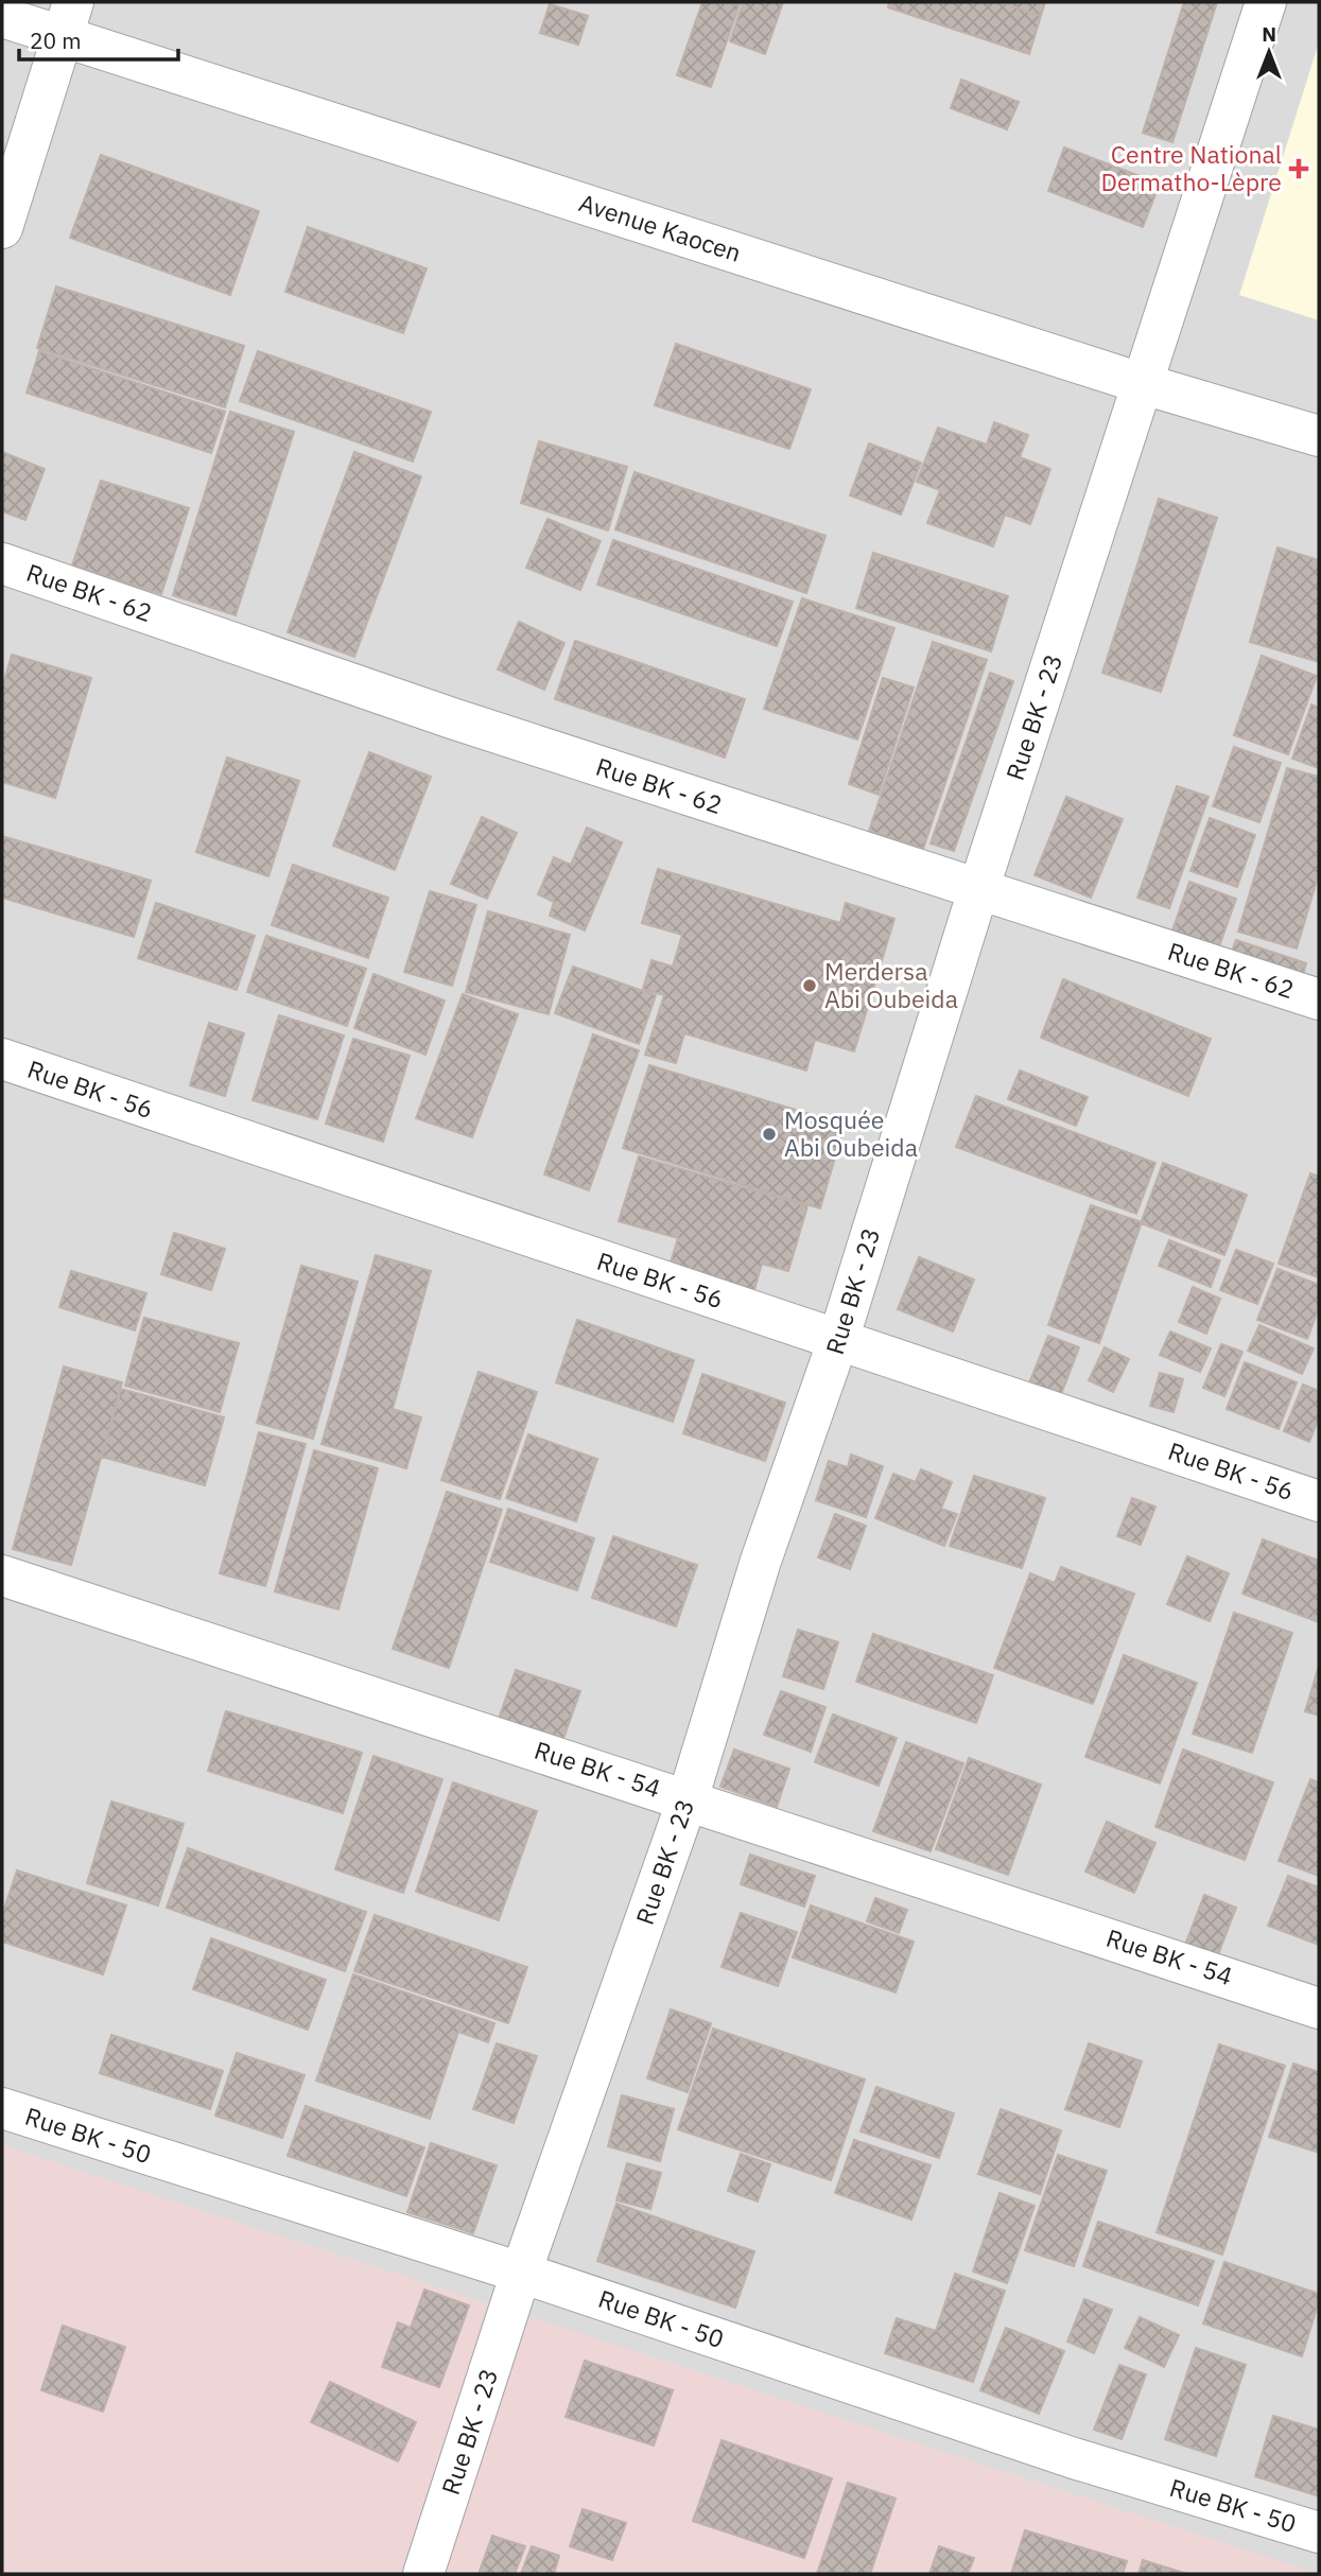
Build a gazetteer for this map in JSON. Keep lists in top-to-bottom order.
{
  "streets": {
    "street": [
      "Avenue Kaocen",
      "Rue BK - 62",
      "Rue BK - 23",
      "Rue BK - 56",
      "Rue BK - 54",
      "Rue BK - 50"
    ]
  },
  "crossings": [
    ["Avenue Kaocen", "Rue BK - 23"],
    ["Rue BK - 62", "Rue BK - 23"],
    ["Rue BK - 23", "Rue BK - 56"],
    ["Rue BK - 23", "Rue BK - 54"],
    ["Rue BK - 23", "Rue BK - 50"]
  ],
  "places": {
    "health": ["Centre National Dermatho-Lèpre"],
    "other": ["Merdersa Abi Oubeida", "Mosquée Abi Oubeida"]
  },
  "scale_bar": "20 m",
  "north": "top"
}
